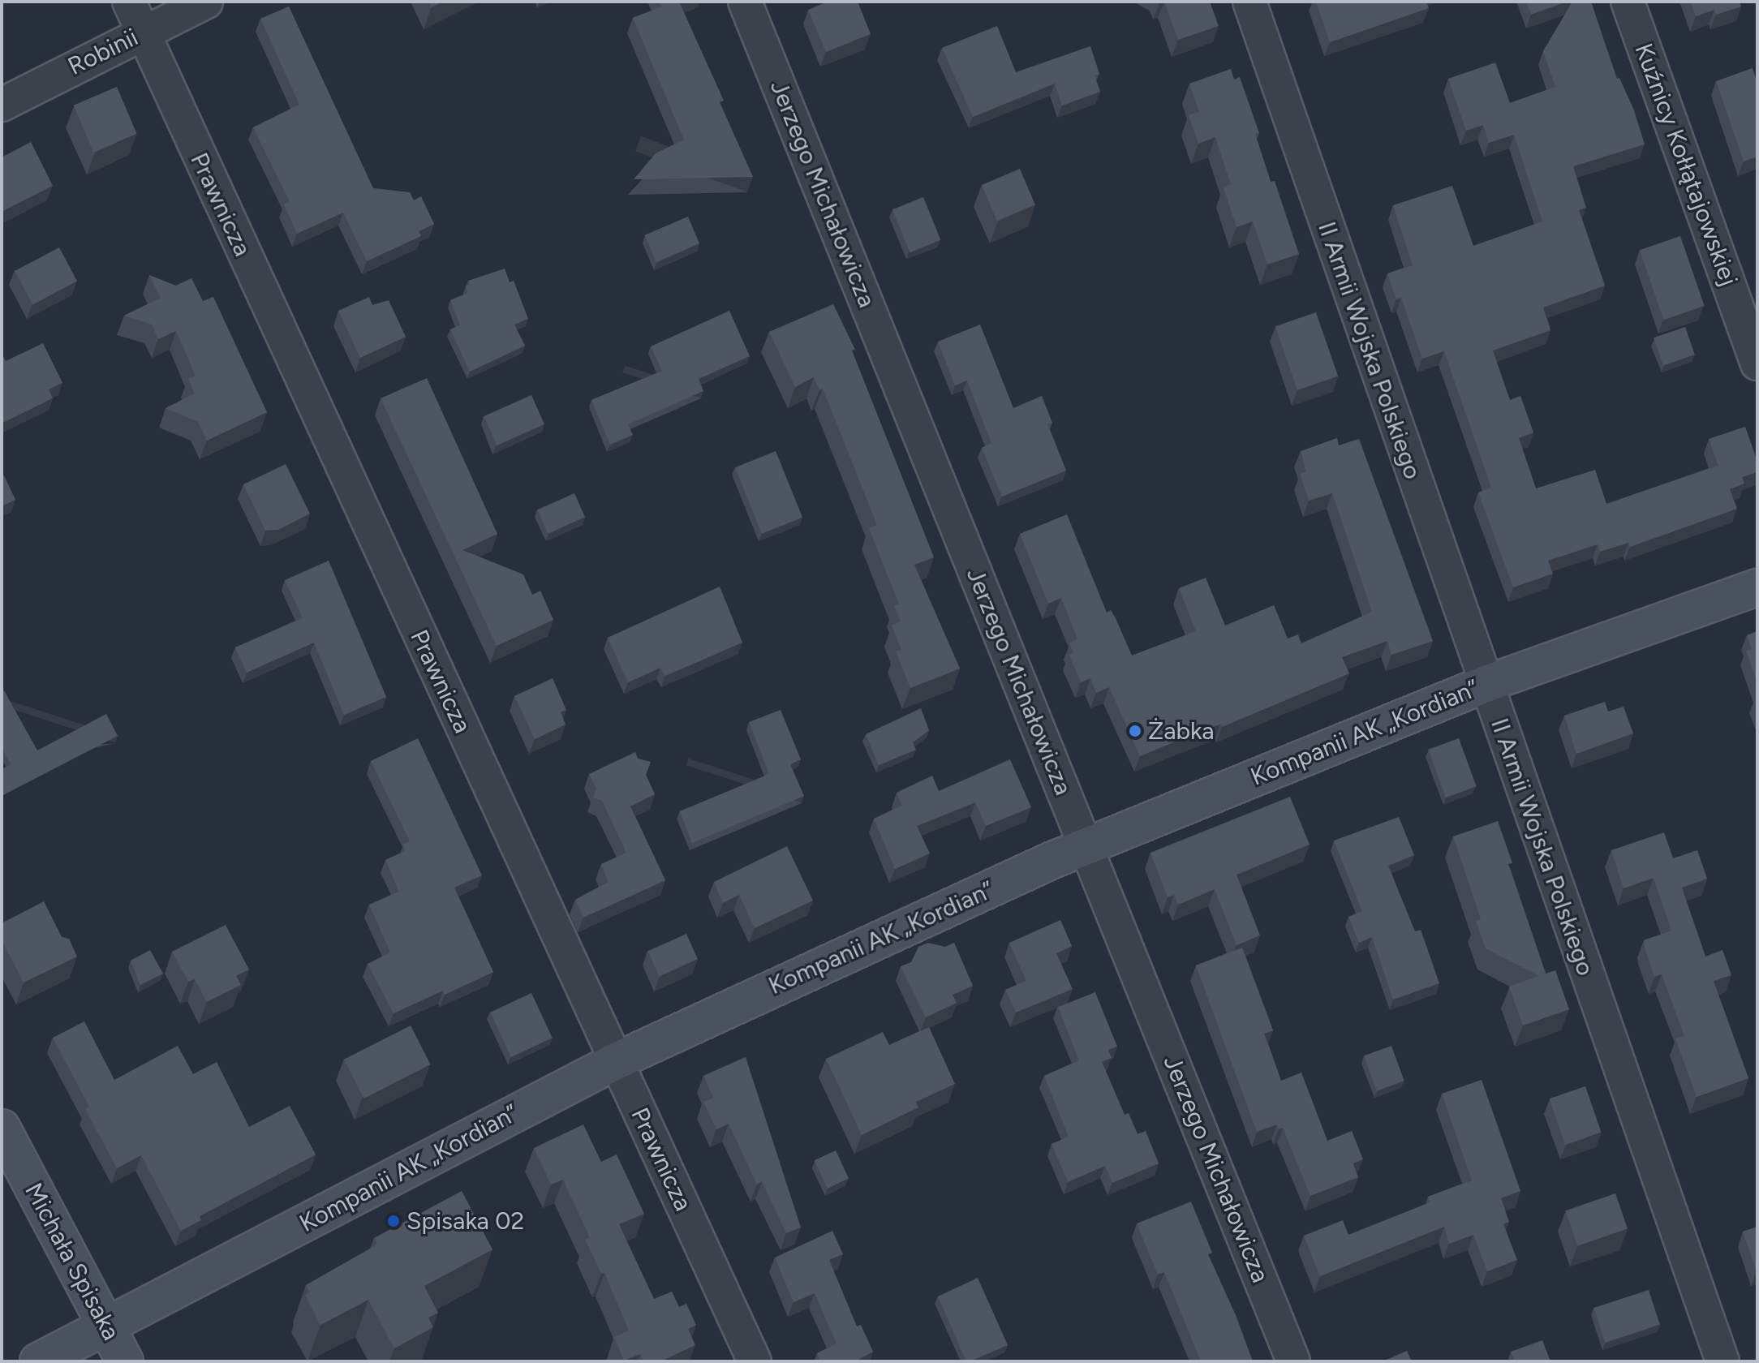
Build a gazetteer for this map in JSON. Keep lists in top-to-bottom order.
{
  "streets": {
    "street": [
      "Robinii",
      "Kuźnicy Kołłątajowskiej",
      "Jerzego Michałowicza",
      "Prawnicza",
      "II Armii Wojska Polskiego",
      "Kompanii AK „Kordian”",
      "Michała Spisaka"
    ]
  },
  "crossings": [
    ["Robinii", "Prawnicza"],
    ["Jerzego Michałowicza", "Kompanii AK „Kordian”"],
    ["Prawnicza", "Kompanii AK „Kordian”"],
    ["II Armii Wojska Polskiego", "Kompanii AK „Kordian”"],
    ["Kompanii AK „Kordian”", "Michała Spisaka"]
  ],
  "places": ["Żabka", "Spisaka 02"]
}
